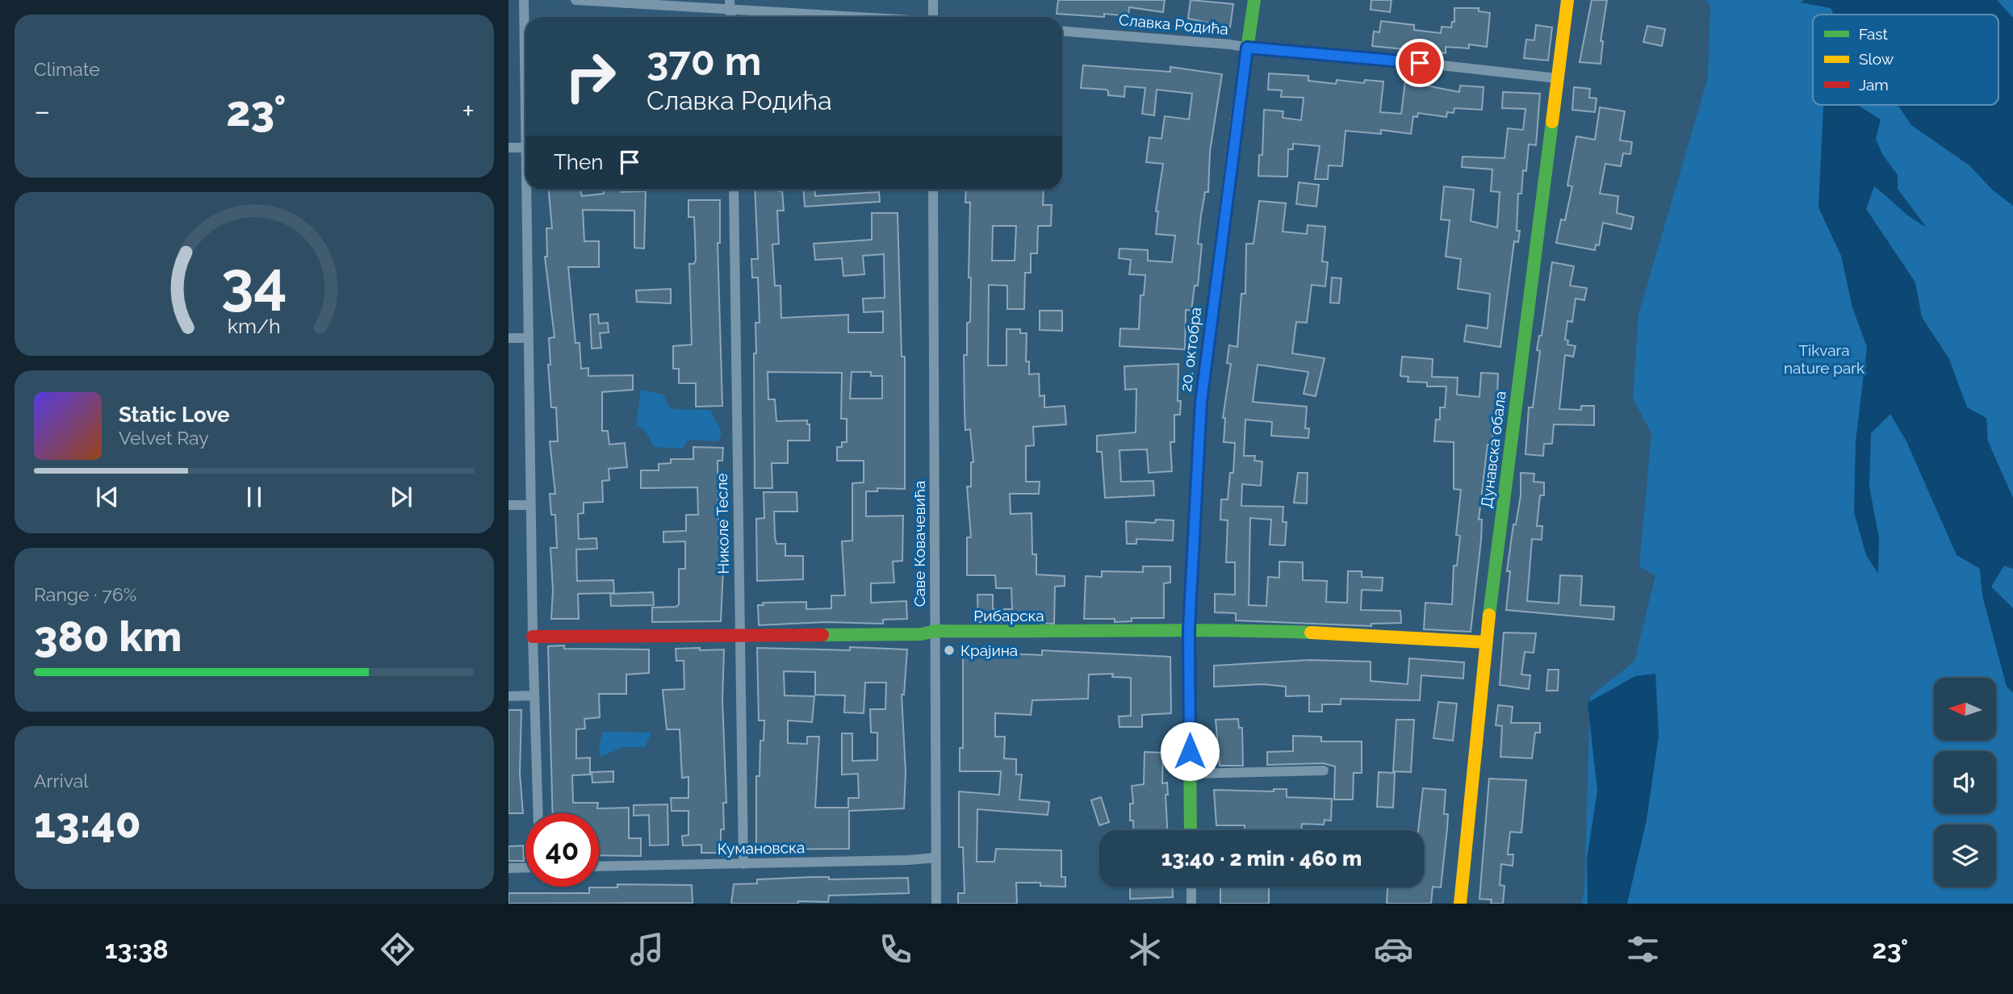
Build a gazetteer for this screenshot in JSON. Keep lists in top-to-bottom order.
{
  "streets": {
    "street": [
      "Славка Родића",
      "20. октобра",
      "Дунавска обала",
      "Николе Тесле",
      "Саве Ковачевића",
      "Рибарска",
      "Кумановска"
    ]
  },
  "crossings": [
    ["Славка Родића", "20. октобра"],
    ["Славка Родића", "Дунавска обала"],
    ["20. октобра", "Рибарска"],
    ["Дунавска обала", "Рибарска"],
    ["Николе Тесле", "Рибарска"],
    ["Николе Тесле", "Кумановска"],
    ["Саве Ковачевића", "Рибарска"],
    ["Саве Ковачевића", "Кумановска"]
  ],
  "parks": ["Tikvara nature park"],
  "places": ["Крајина"],
  "legend": ["Fast", "Slow", "Jam"],
  "north": "left",
  "page": {
    "tile": [
      "Climate",
      ["Range · 76%", "380 km"],
      ["Arrival", "13:40"]
    ],
    "turn": ["370 m", "Славка Родића"],
    "heat": ["−", "23°", "+"],
    "then": "Then",
    "song": ["Static Love", "Velvet Ray"],
    "limit": "40",
    "trip": "13:40 · 2 min · 460 m",
    "tabs": ["13:38", "23°"],
    "gauge": ["34", "km/h"]
  }
}
